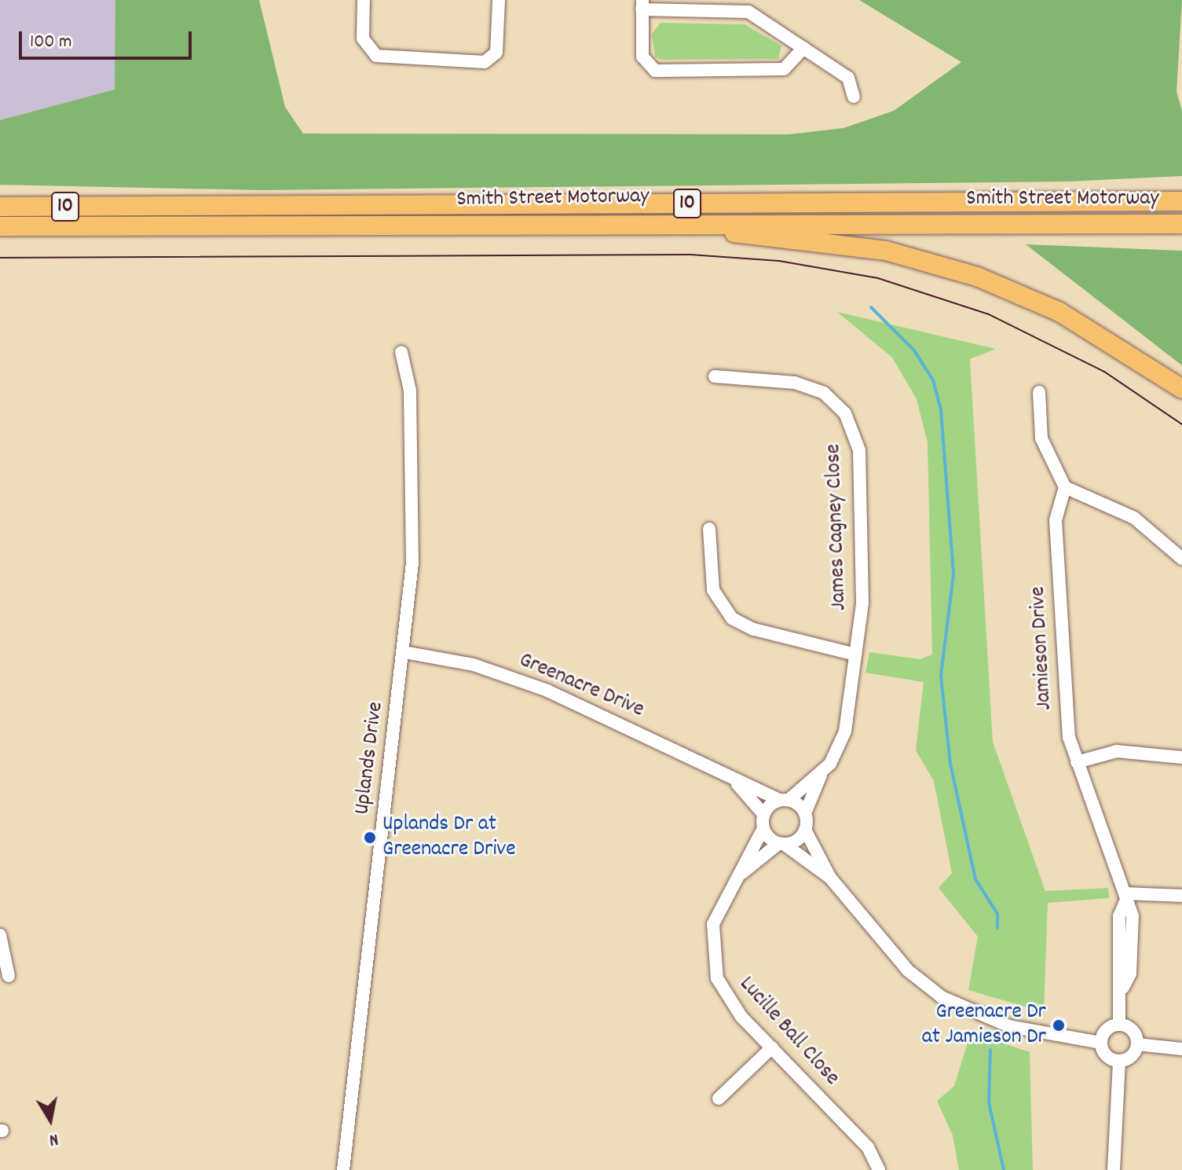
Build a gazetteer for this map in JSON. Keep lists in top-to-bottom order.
{
  "streets": {
    "highway": ["Smith Street Motorway", "10"],
    "street": [
      "James Cagney Close",
      "Jamieson Drive",
      "Greenacre Drive",
      "Uplands Drive",
      "Lucille Ball Close"
    ]
  },
  "crossings": [
    ["James Cagney Close", "Greenacre Drive"],
    ["James Cagney Close", "Lucille Ball Close"],
    ["Greenacre Drive", "Uplands Drive"],
    ["Greenacre Drive", "Lucille Ball Close"]
  ],
  "places": ["Uplands Dr at Greenacre Drive", "Greenacre Dr at Jamieson Dr"],
  "scale_bar": "100 m",
  "north": "bottom"
}
